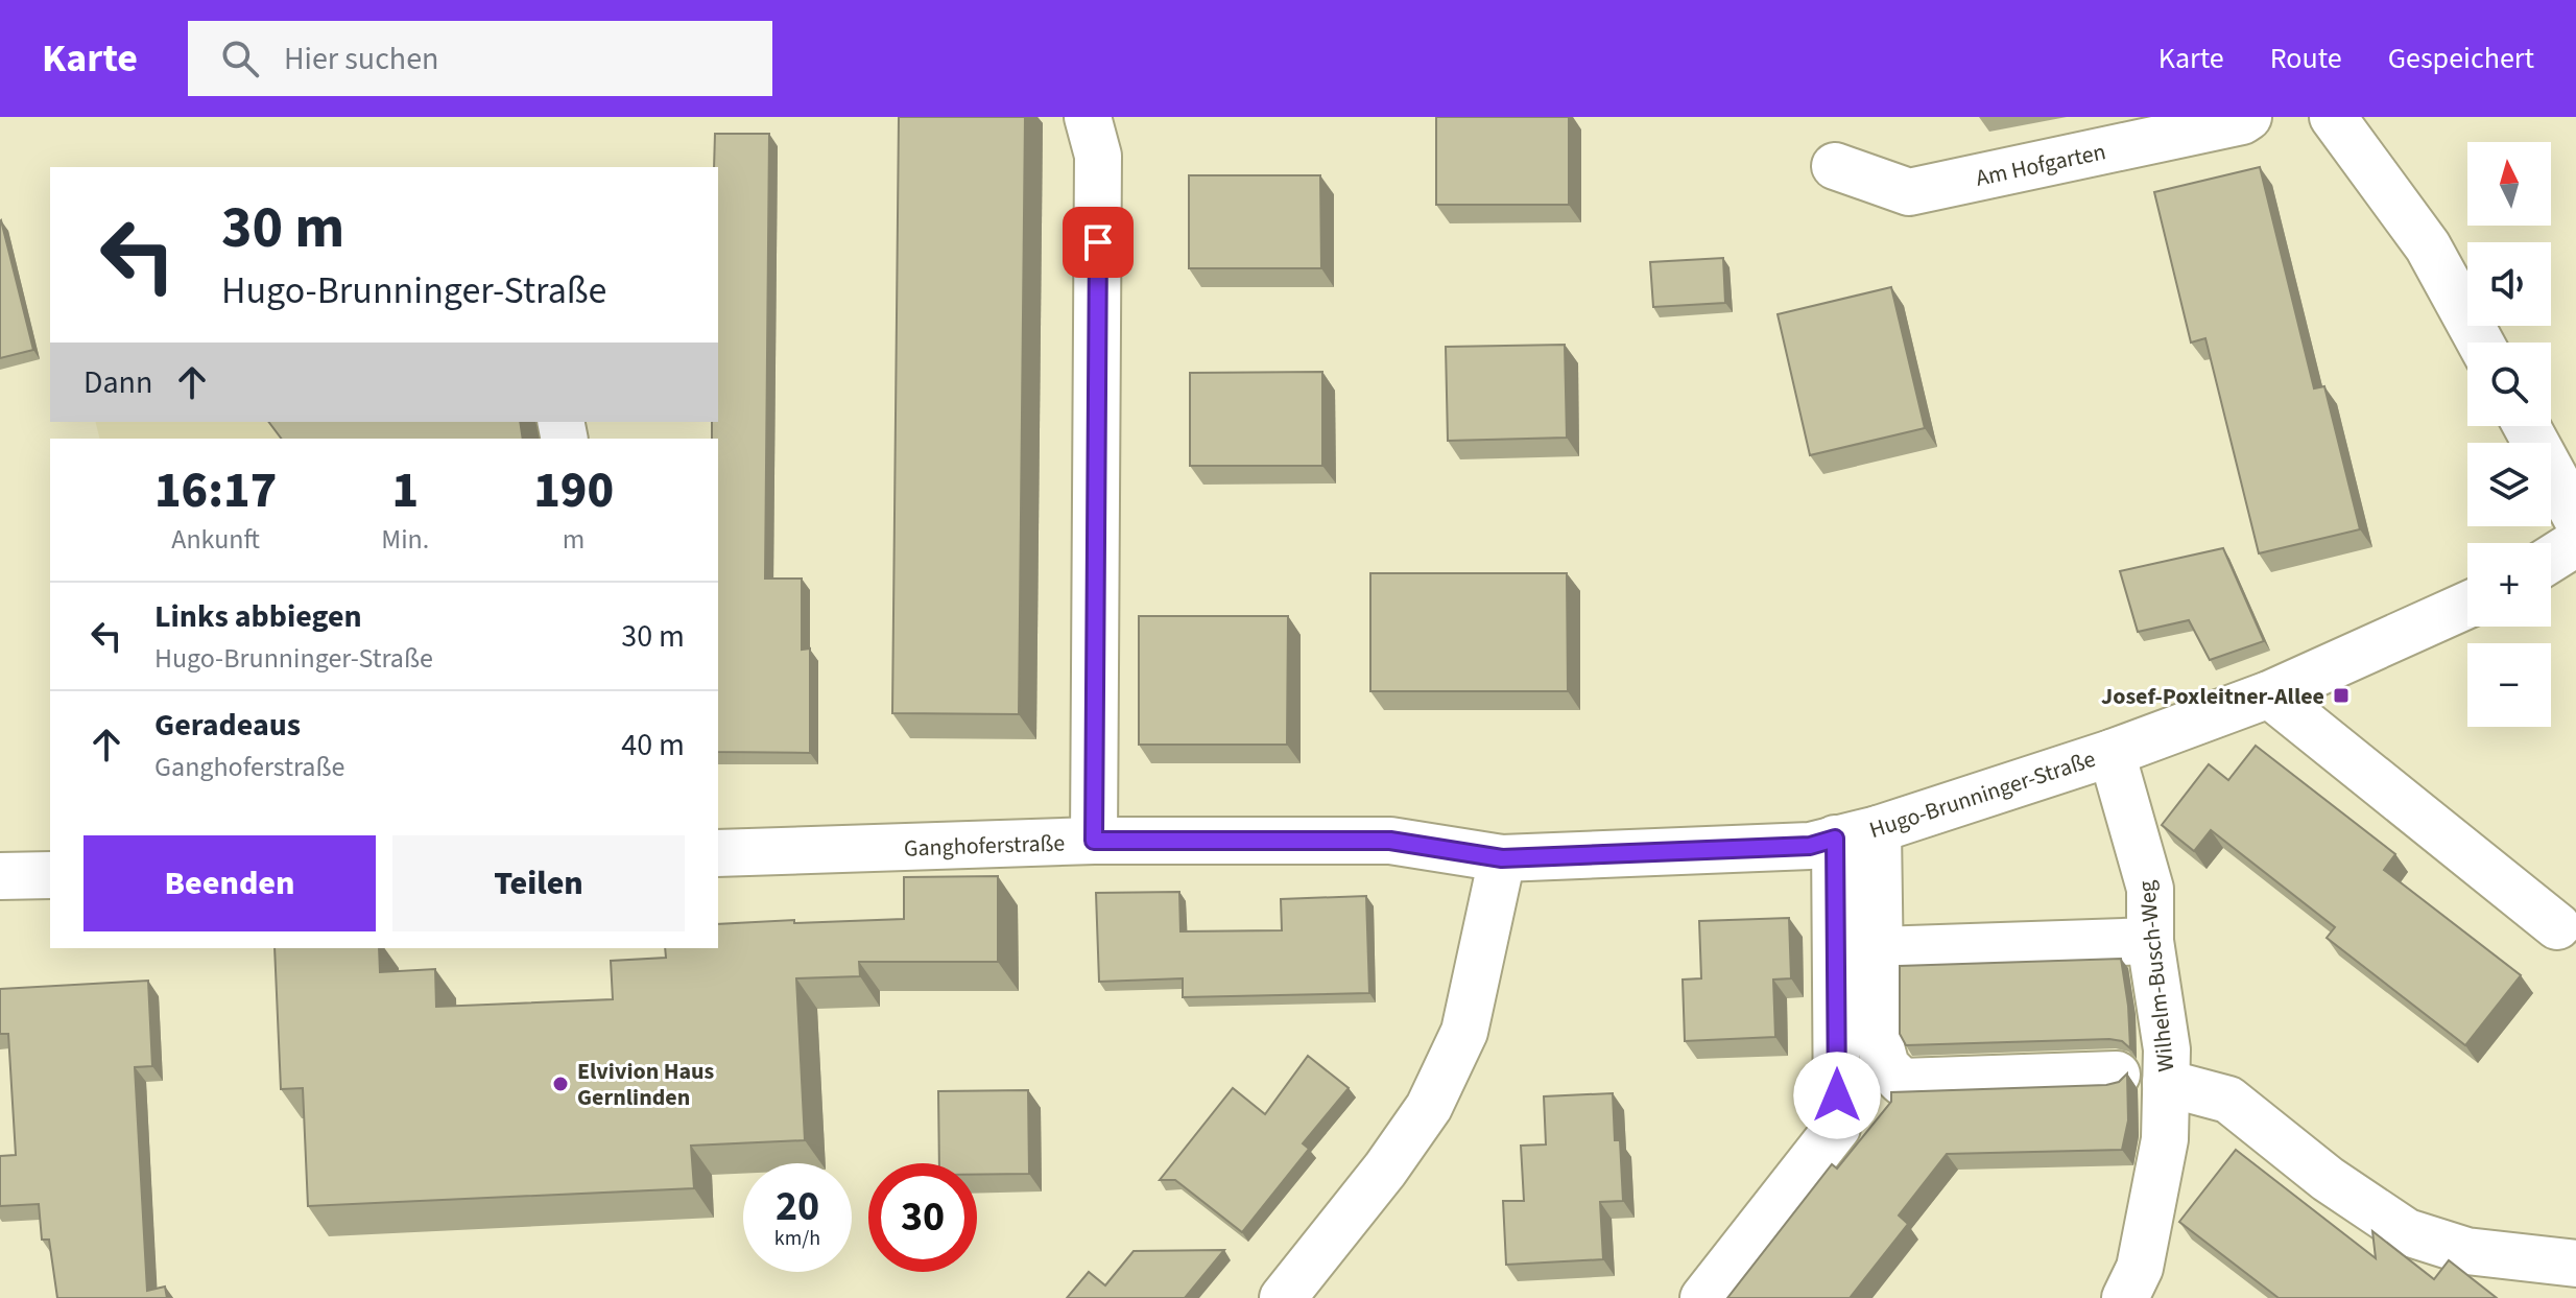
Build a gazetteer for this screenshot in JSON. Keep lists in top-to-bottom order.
{
  "streets": {
    "street": [
      "Am Hofgarten",
      "Hugo-Brunninger-Straße",
      "Ganghoferstraße",
      "Wilhelm-Busch-Weg"
    ]
  },
  "crossings": [
    ["Hugo-Brunninger-Straße", "Ganghoferstraße"],
    ["Hugo-Brunninger-Straße", "Wilhelm-Busch-Weg"]
  ],
  "places": {
    "transit": ["Josef-Poxleitner-Allee"],
    "other": ["Elvivion Haus Gernlinden"]
  },
  "north": "top",
  "page": {
    "header": "Karte",
    "search": "Hier suchen",
    "nav": ["Karte", "Route", "Gespeichert"],
    "map_buttons": ["+", "−"],
    "turn": ["30 m", "Hugo-Brunninger-Straße"],
    "then": "Dann",
    "eta": [
      "16:17",
      "Ankunft",
      "1",
      "Min.",
      "190",
      "m"
    ],
    "list": [
      {
        "name": "Links abbiegen",
        "note": "Hugo-Brunninger-Straße",
        "value": "30 m"
      },
      {
        "name": "Geradeaus",
        "note": "Ganghoferstraße",
        "value": "40 m"
      }
    ],
    "buttons": ["Beenden", "Teilen"],
    "speed": "20 km/h",
    "limit": "30"
  }
}
